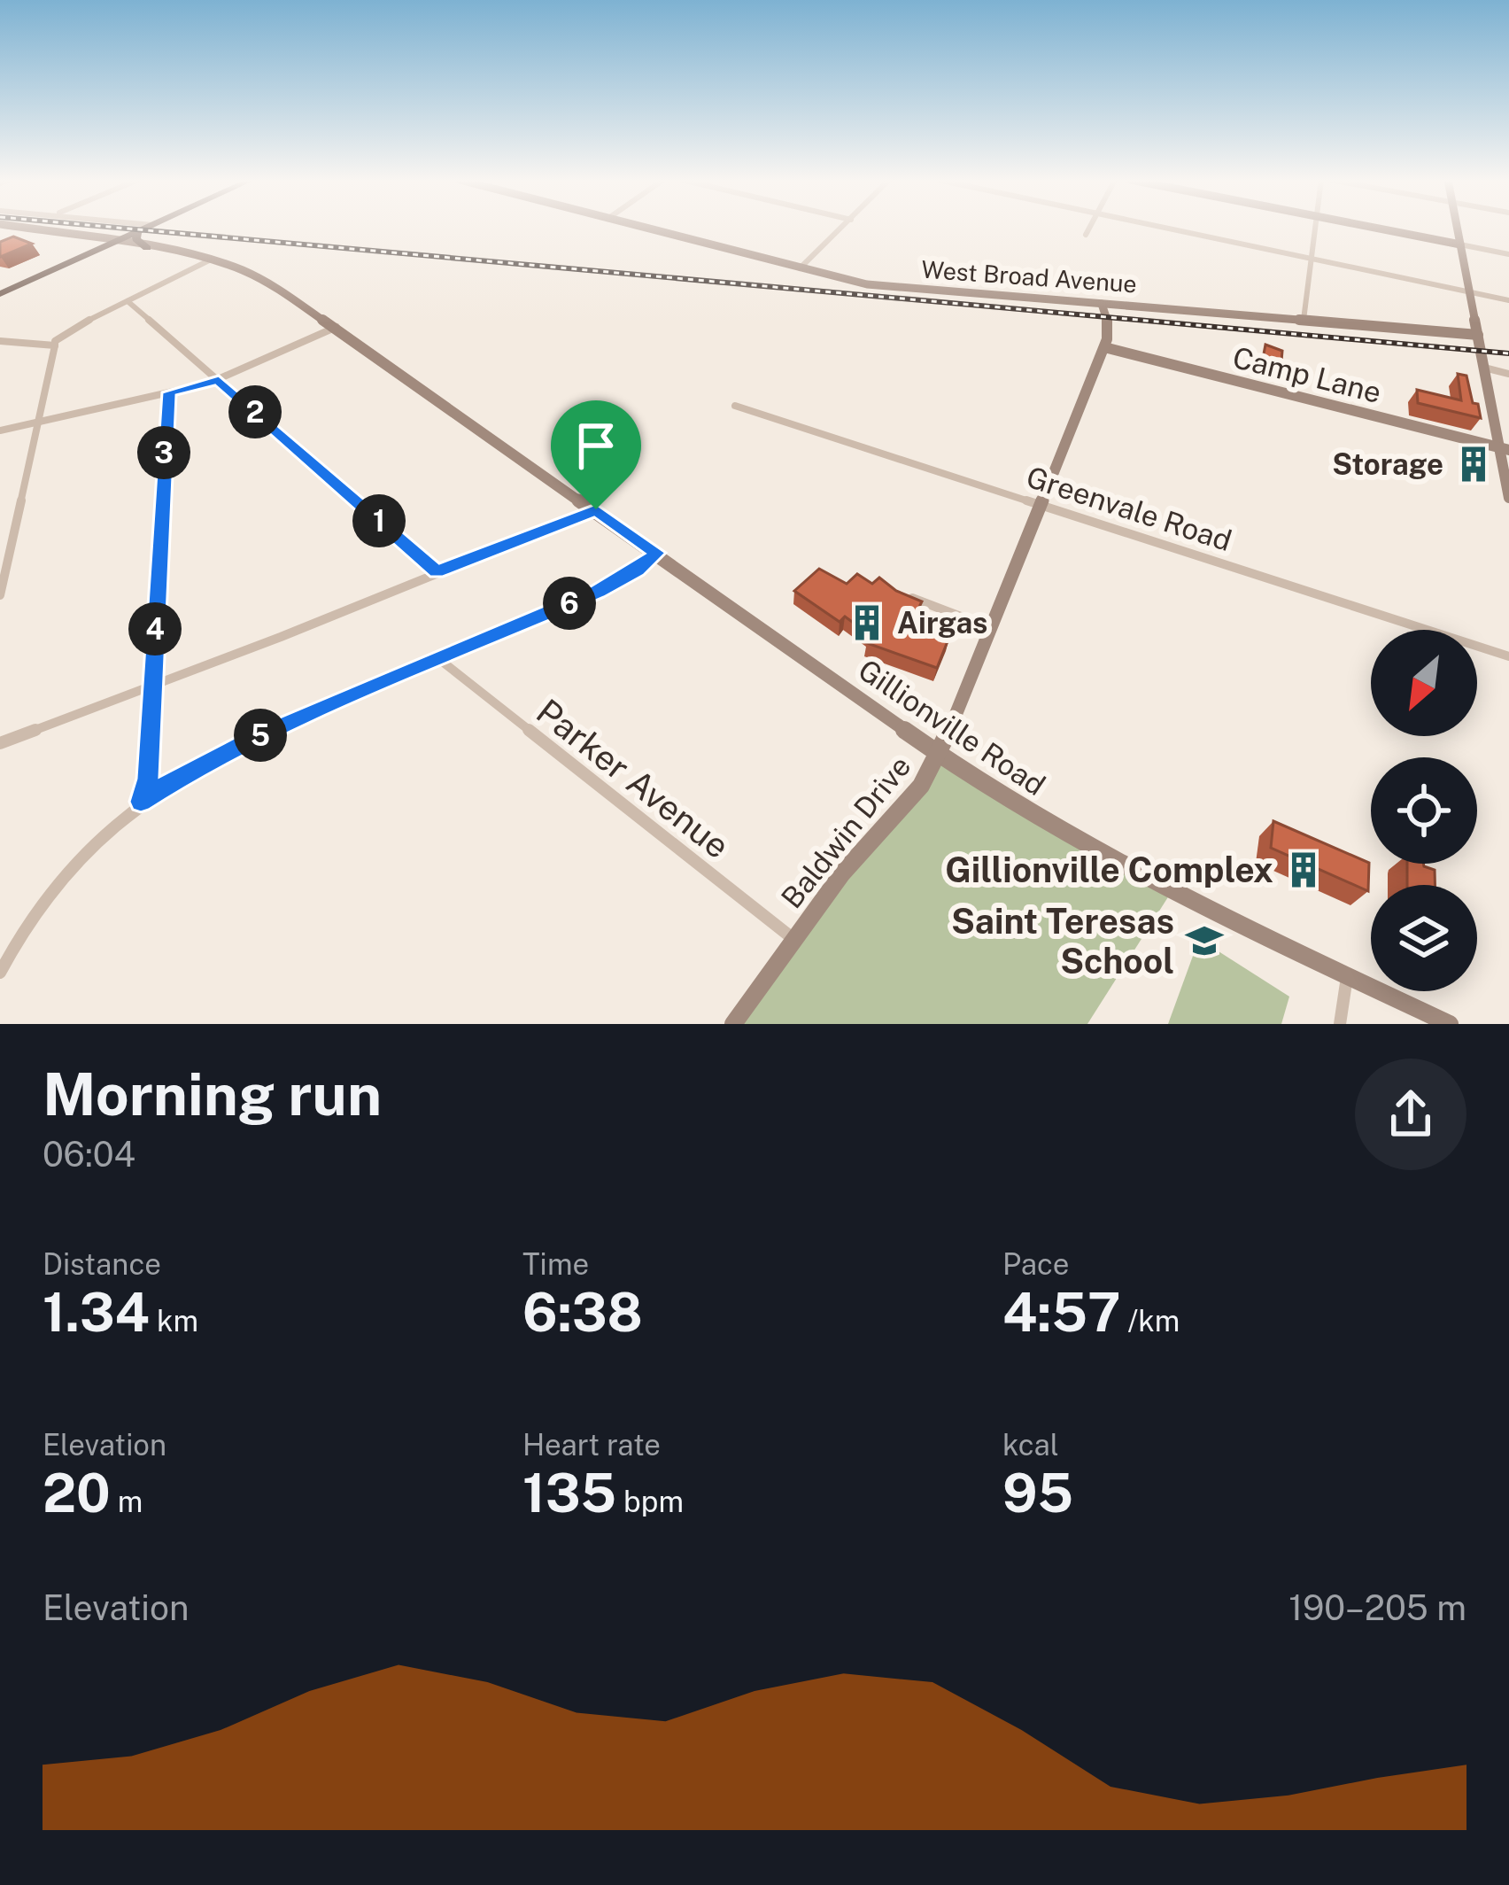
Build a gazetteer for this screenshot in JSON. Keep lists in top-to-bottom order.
{
  "streets": {
    "street": [
      "West Broad Avenue",
      "Camp Lane",
      "Greenvale Road",
      "Gillionville Road",
      "Parker Avenue",
      "Baldwin Drive"
    ]
  },
  "crossings": [
    ["West Broad Avenue", "Baldwin Drive"],
    ["Camp Lane", "Baldwin Drive"],
    ["Greenvale Road", "Baldwin Drive"],
    ["Gillionville Road", "Baldwin Drive"],
    ["Parker Avenue", "Baldwin Drive"]
  ],
  "places": {
    "building": ["Storage", "Airgas", "Gillionville Complex"],
    "school or university": ["Saint Teresas School"]
  },
  "north": "bottom left",
  "page": {
    "pins": [
      "2",
      "3",
      "1",
      "6",
      "4",
      "5"
    ],
    "heading": ["Morning run", "06:04"],
    "stats": [
      ["Distance", "1.34 km"],
      ["Time", "6:38"],
      ["Pace", "4:57 /km"],
      ["Elevation", "20 m"],
      ["Heart rate", "135 bpm"],
      ["kcal", "95"]
    ],
    "chart": ["Elevation", "190–205 m"]
  }
}
